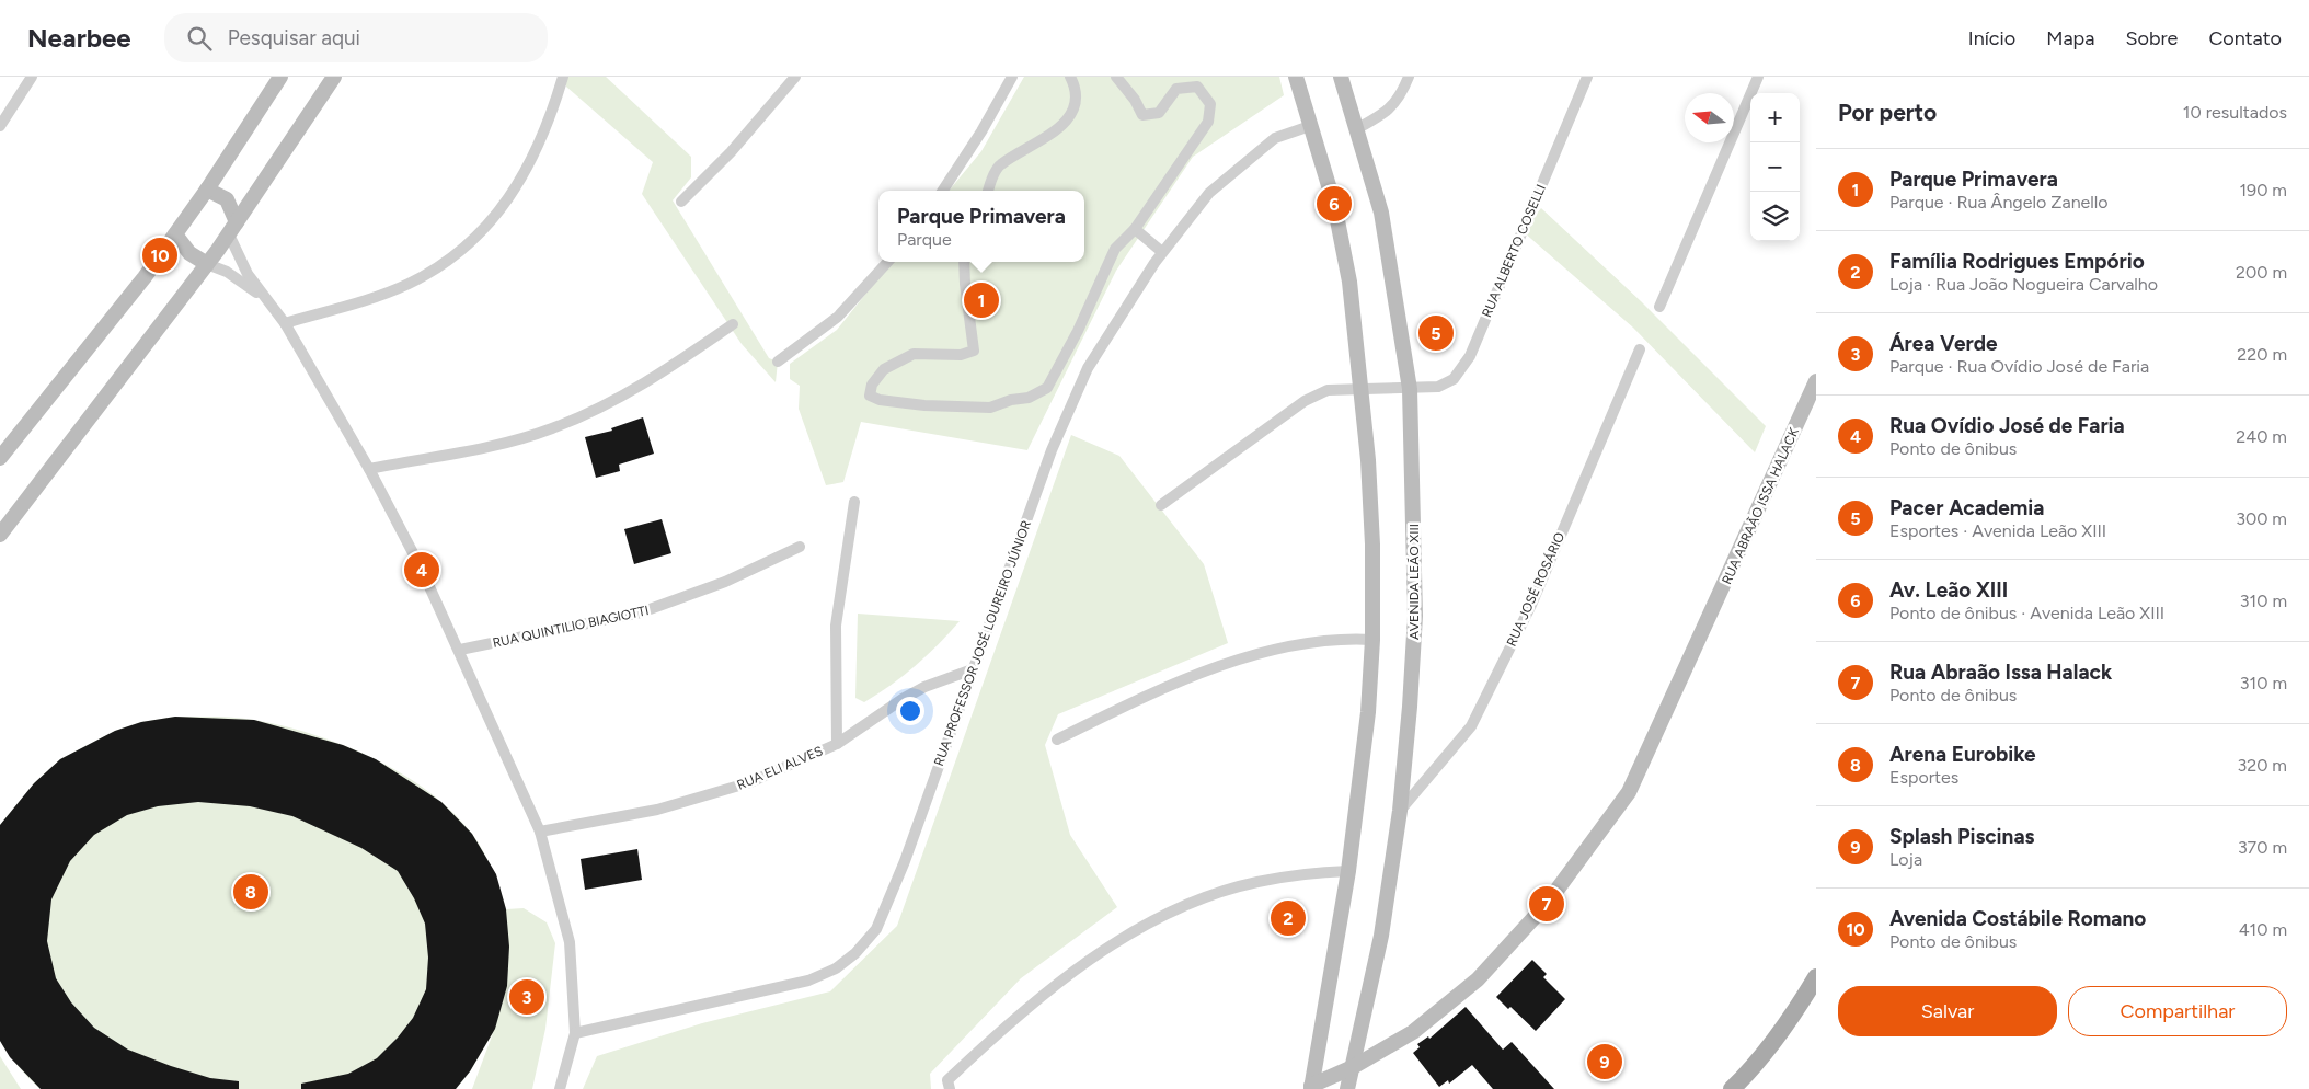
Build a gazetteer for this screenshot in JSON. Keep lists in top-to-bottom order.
{
  "streets": {
    "main road": ["RUA ABRAÃO ISSA HALACK", "AVENIDA LEÃO XIII"],
    "street": [
      "RUA ALBERTO COSELLI",
      "RUA JOSÉ ROSÁRIO",
      "RUA QUINTILIO BIAGIOTTI",
      "RUA PROFESSOR JOSÉ LOUREIRO JÚNIOR",
      "RUA ELI ALVES"
    ]
  },
  "crossings": [
    ["RUA ALBERTO COSELLI", "AVENIDA LEÃO XIII"],
    ["RUA ABRAÃO ISSA HALACK", "AVENIDA LEÃO XIII"],
    ["AVENIDA LEÃO XIII", "RUA JOSÉ ROSÁRIO"],
    ["RUA PROFESSOR JOSÉ LOUREIRO JÚNIOR", "RUA ELI ALVES"]
  ],
  "north": "left",
  "page": {
    "header": "Nearbee",
    "search": "Pesquisar aqui",
    "nav": [
      "Início",
      "Mapa",
      "Sobre",
      "Contato"
    ],
    "heading": ["Por perto", "10 resultados"],
    "map_buttons": ["+", "−"],
    "list": [
      {
        "mark": "1",
        "name": "Parque Primavera",
        "note": "Parque · Rua Ângelo Zanello",
        "value": "190 m"
      },
      {
        "mark": "2",
        "name": "Família Rodrigues Empório",
        "note": "Loja · Rua João Nogueira Carvalho",
        "value": "200 m"
      },
      {
        "mark": "3",
        "name": "Área Verde",
        "note": "Parque · Rua Ovídio José de Faria",
        "value": "220 m"
      },
      {
        "mark": "4",
        "name": "Rua Ovídio José de Faria",
        "note": "Ponto de ônibus",
        "value": "240 m"
      },
      {
        "mark": "5",
        "name": "Pacer Academia",
        "note": "Esportes · Avenida Leão XIII",
        "value": "300 m"
      },
      {
        "mark": "6",
        "name": "Av. Leão XIII",
        "note": "Ponto de ônibus · Avenida Leão XIII",
        "value": "310 m"
      },
      {
        "mark": "7",
        "name": "Rua Abraão Issa Halack",
        "note": "Ponto de ônibus",
        "value": "310 m"
      },
      {
        "mark": "8",
        "name": "Arena Eurobike",
        "note": "Esportes",
        "value": "320 m"
      },
      {
        "mark": "9",
        "name": "Splash Piscinas",
        "note": "Loja",
        "value": "370 m"
      },
      {
        "mark": "10",
        "name": "Avenida Costábile Romano",
        "note": "Ponto de ônibus",
        "value": "410 m"
      }
    ],
    "pins": [
      "6",
      "10",
      "1",
      "5",
      "4",
      "8",
      "7",
      "2",
      "3",
      "9"
    ],
    "popup": ["Parque Primavera", "Parque"],
    "buttons": ["Salvar", "Compartilhar"]
  }
}
